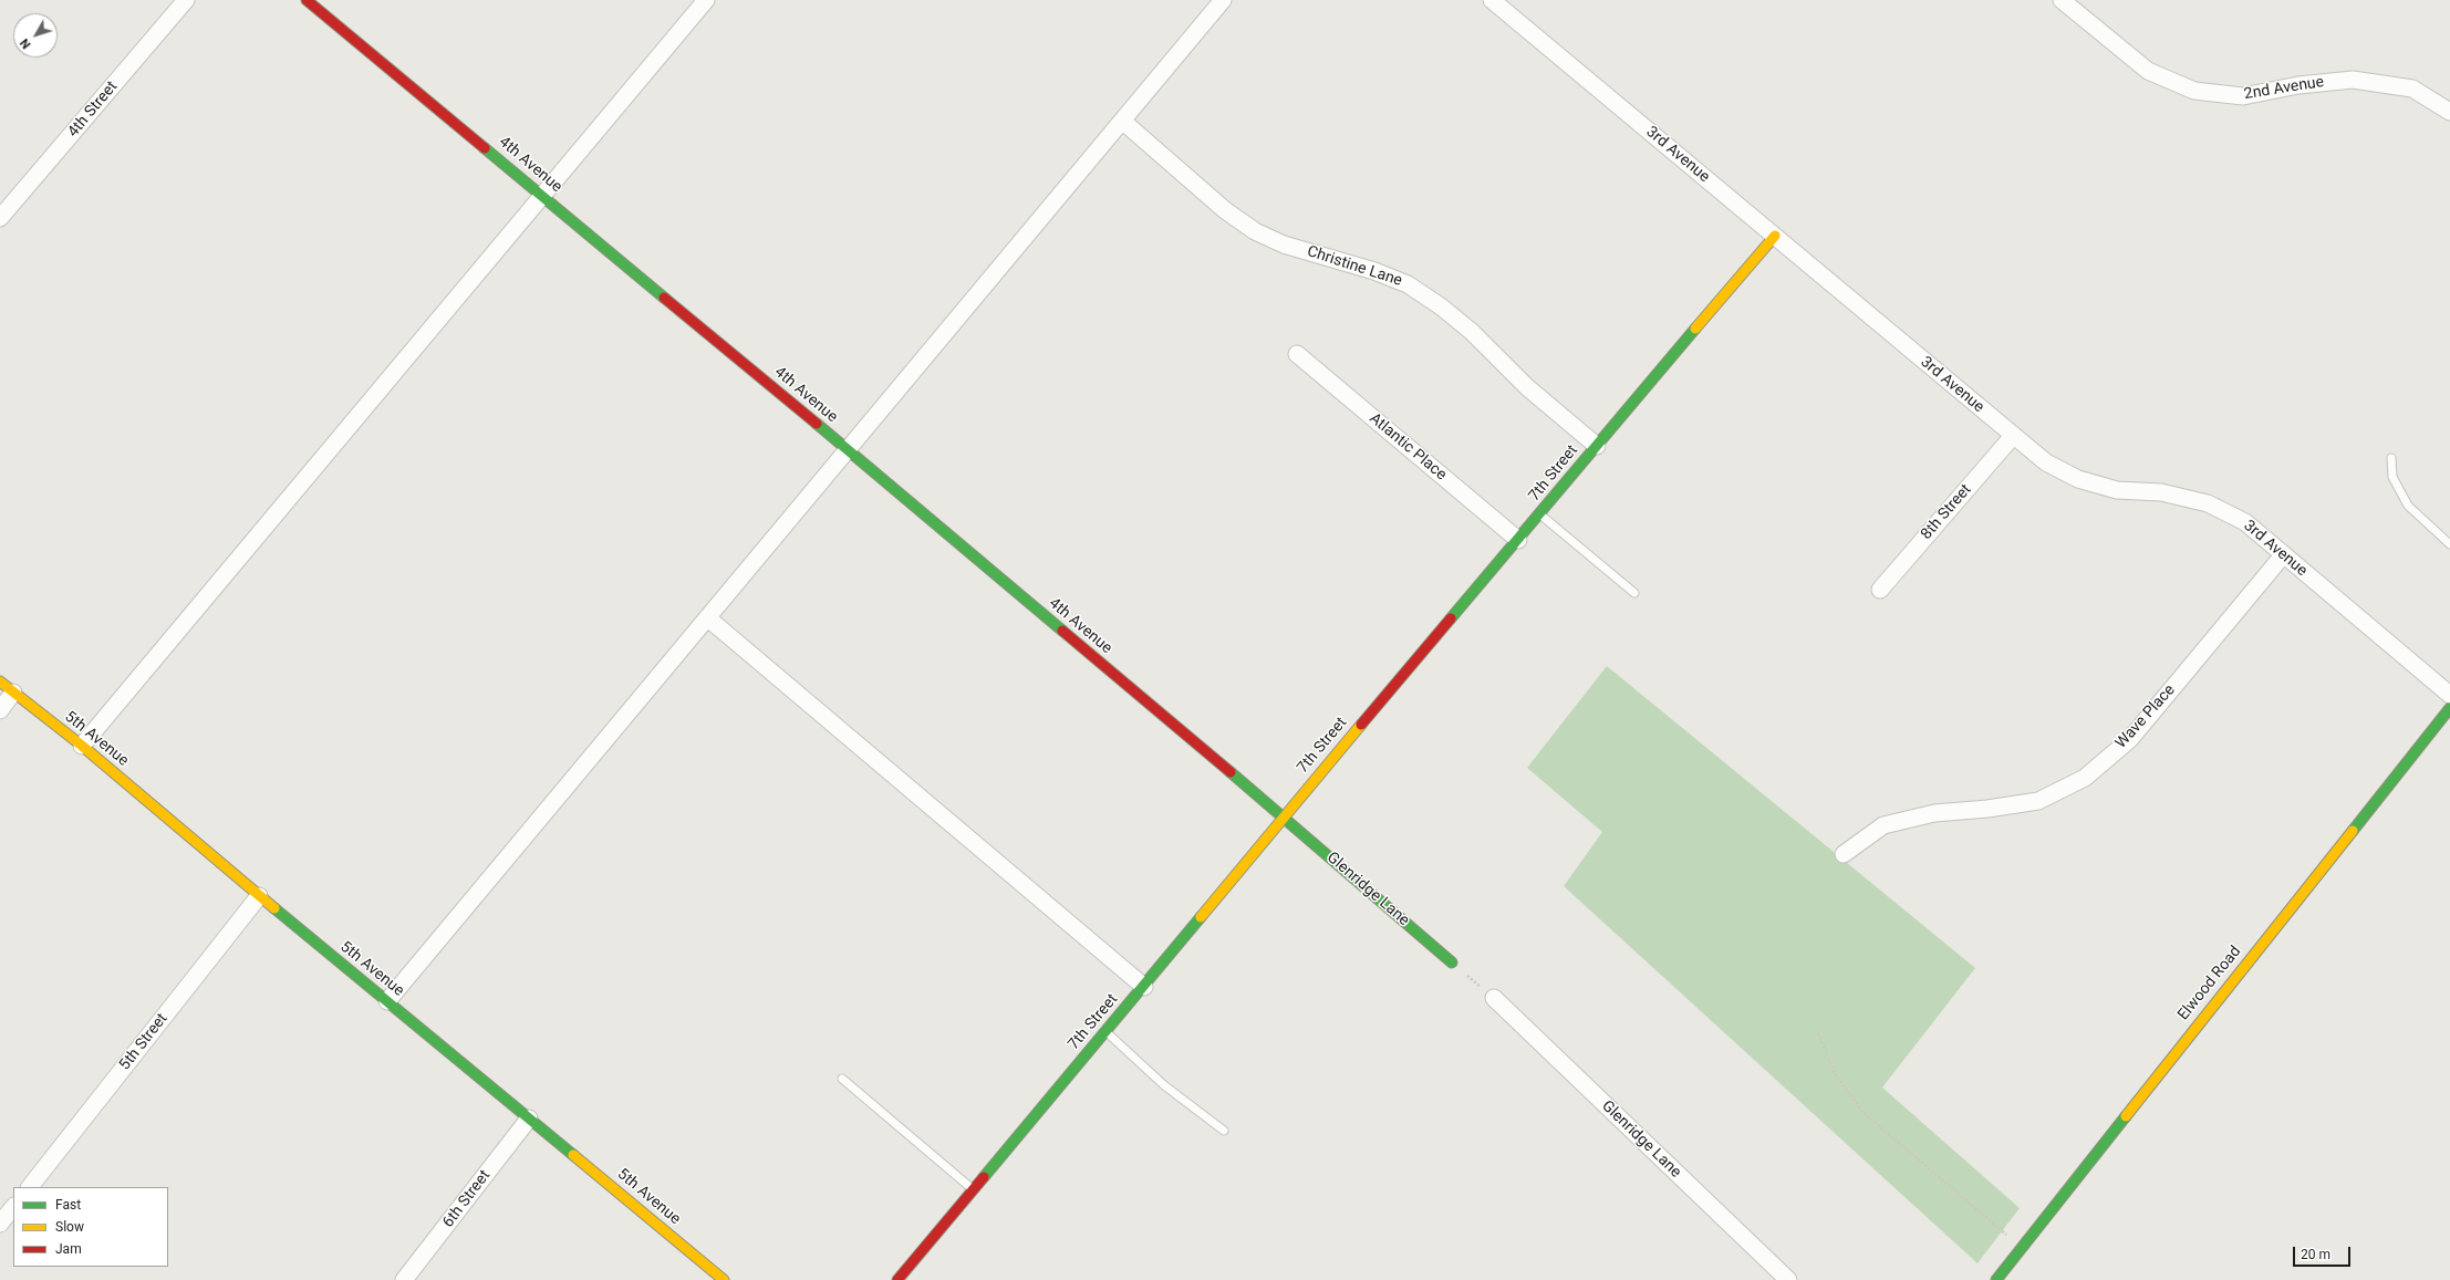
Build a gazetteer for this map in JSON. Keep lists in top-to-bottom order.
{
  "streets": {
    "street": [
      "2nd Avenue",
      "4th Street",
      "3rd Avenue",
      "4th Avenue",
      "Christine Lane",
      "Atlantic Place",
      "7th Street",
      "8th Street",
      "Wave Place",
      "5th Avenue",
      "Glenridge Lane",
      "Elwood Road",
      "5th Street",
      "6th Street"
    ]
  },
  "crossings": [
    ["3rd Avenue", "7th Street"],
    ["3rd Avenue", "8th Street"],
    ["3rd Avenue", "Wave Place"],
    ["4th Avenue", "7th Street"],
    ["4th Avenue", "Glenridge Lane"],
    ["Christine Lane", "7th Street"],
    ["Atlantic Place", "7th Street"],
    ["7th Street", "Glenridge Lane"],
    ["5th Avenue", "5th Street"],
    ["5th Avenue", "6th Street"]
  ],
  "legend": ["Fast", "Slow", "Jam"],
  "scale_bar": "20 m",
  "north": "bottom left"
}
